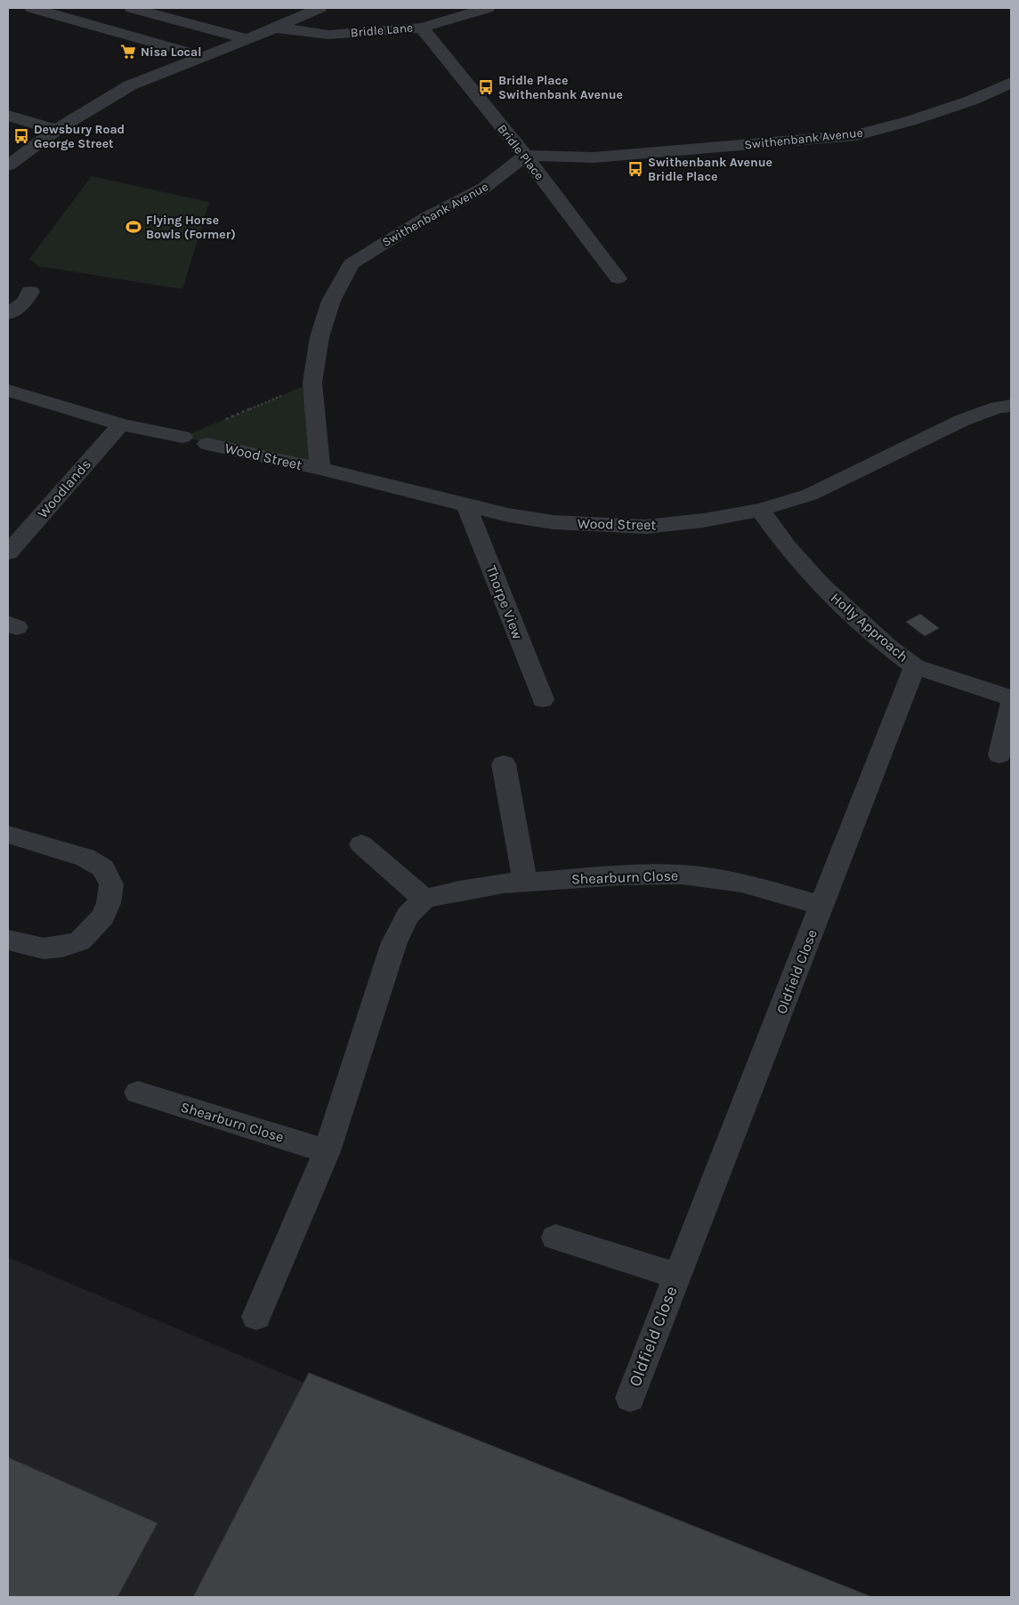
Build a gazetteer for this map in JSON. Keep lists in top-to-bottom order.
{
  "streets": {
    "street": [
      "Bridle Lane",
      "Swithenbank Avenue",
      "Bridle Place",
      "Wood Street",
      "Woodlands",
      "Thorpe View",
      "Holly Approach",
      "Shearburn Close",
      "Oldfield Close"
    ]
  },
  "crossings": [
    ["Bridle Lane", "Bridle Place"],
    ["Swithenbank Avenue", "Bridle Place"],
    ["Swithenbank Avenue", "Wood Street"],
    ["Wood Street", "Thorpe View"],
    ["Wood Street", "Holly Approach"],
    ["Holly Approach", "Oldfield Close"],
    ["Shearburn Close", "Oldfield Close"]
  ],
  "places": {
    "supermarket": ["Nisa Local"],
    "bus stop": ["Bridle Place Swithenbank Avenue", "Dewsbury Road George Street", "Swithenbank Avenue Bridle Place"],
    "sports": ["Flying Horse Bowls (Former)"]
  }
}
